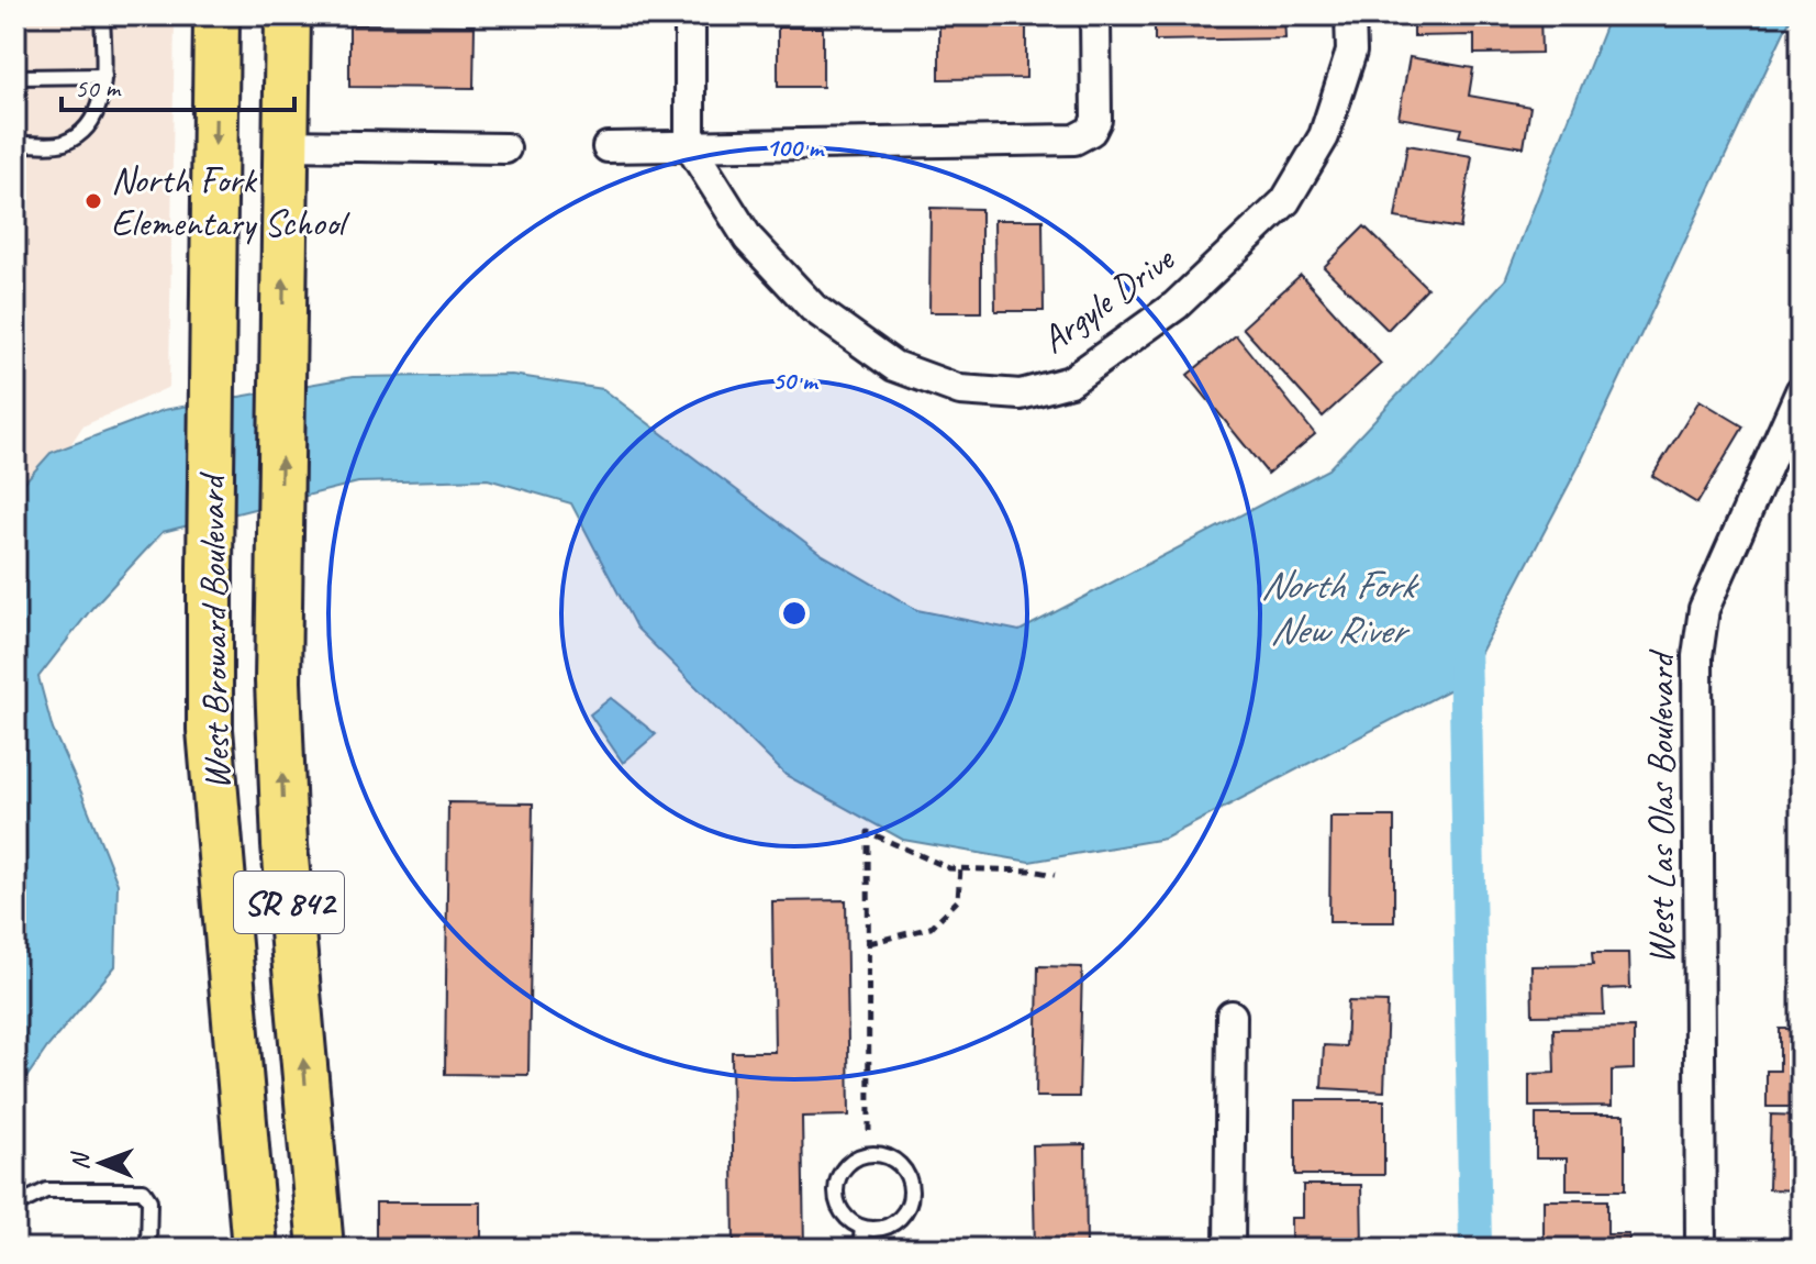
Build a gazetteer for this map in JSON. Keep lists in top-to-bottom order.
{
  "streets": {
    "main road": ["West Broward Boulevard", "SR 842"],
    "street": ["Argyle Drive", "West Las Olas Boulevard"]
  },
  "water": ["North Fork New River"],
  "places": ["North Fork Elementary School"],
  "scale_bar": "50 m",
  "north": "left",
  "rings": ["100 m", "50 m"]
}
